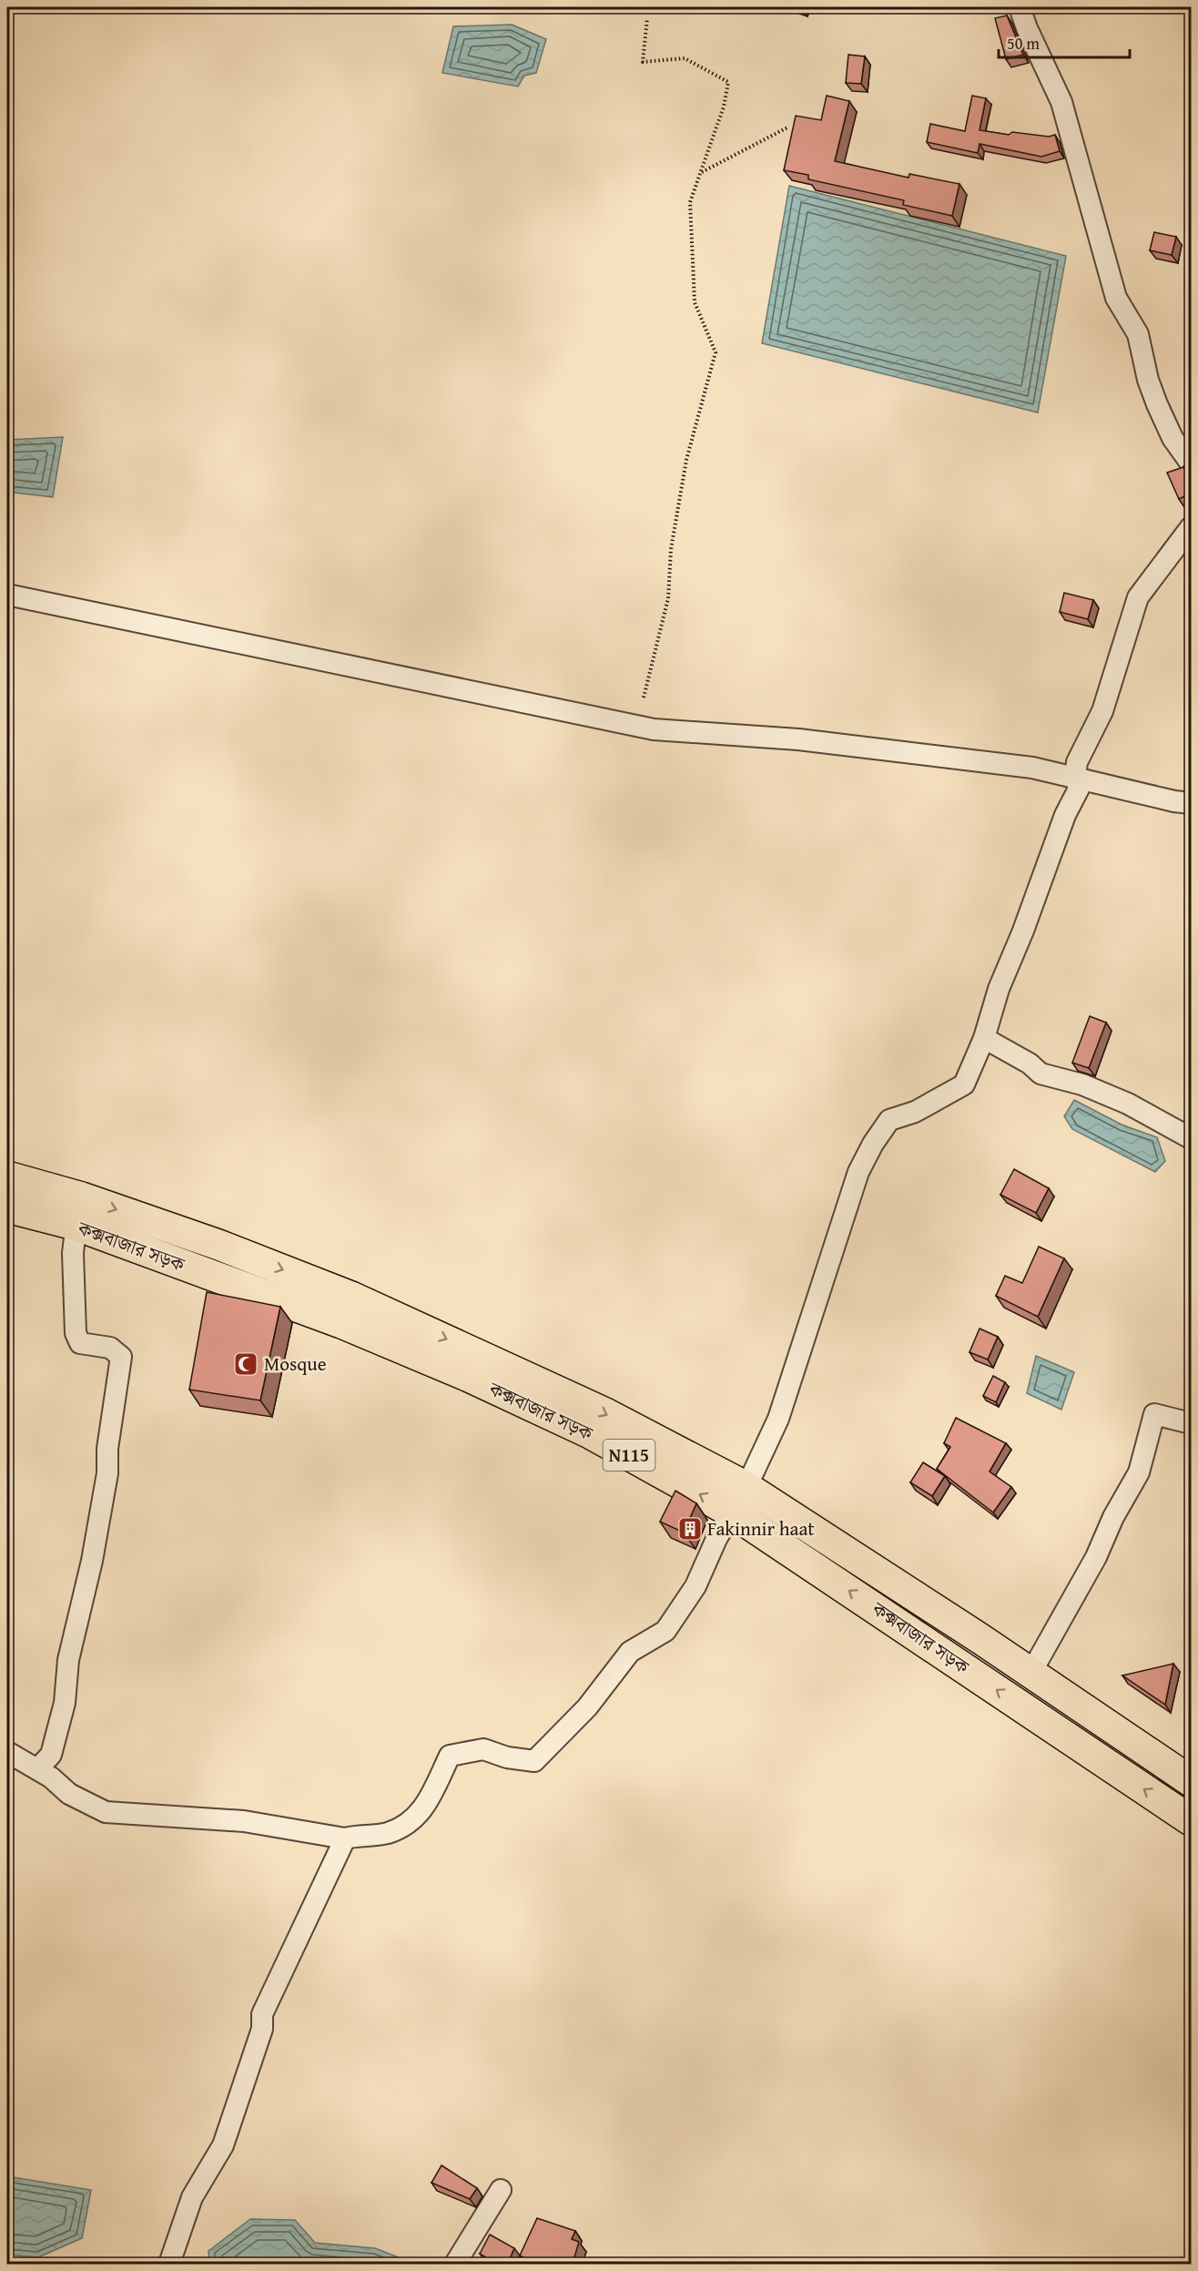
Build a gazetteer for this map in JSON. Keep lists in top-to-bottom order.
{
  "streets": {
    "highway": ["কক্সবাজার সড়ক", "N115"]
  },
  "places": {
    "mosque": ["Mosque"],
    "building": ["Fakinnir haat"]
  },
  "scale_bar": "50 m"
}
